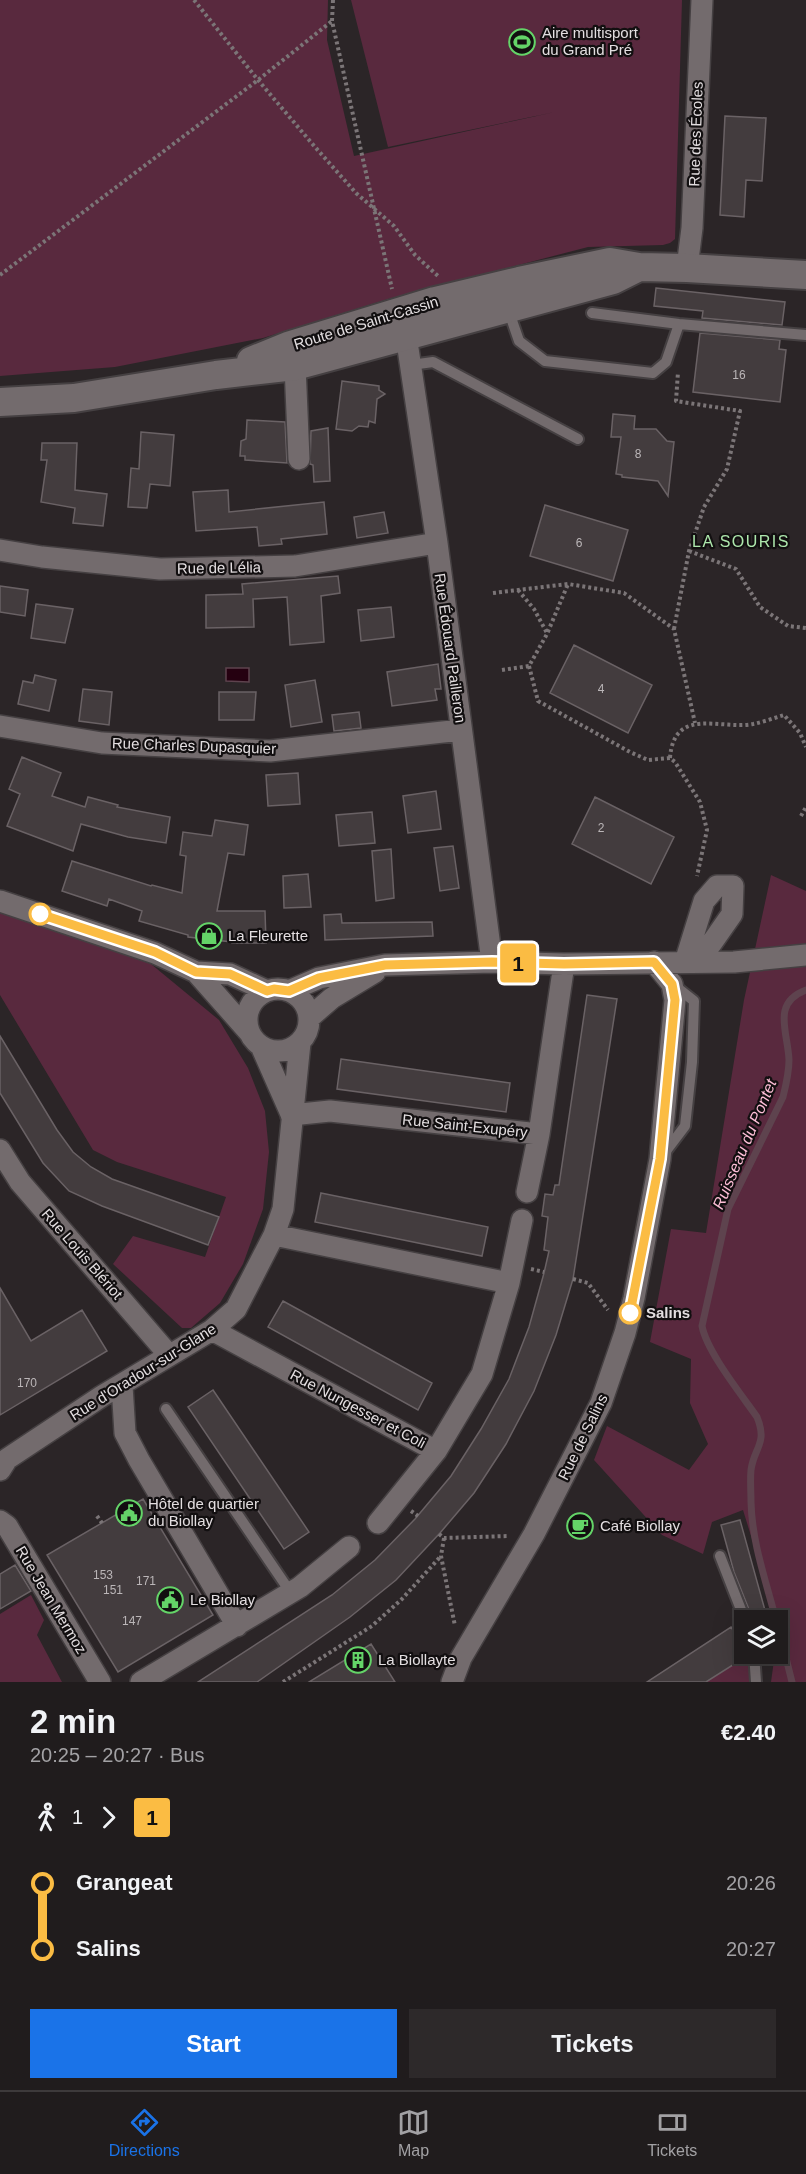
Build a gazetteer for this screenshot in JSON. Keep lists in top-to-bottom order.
{
  "streets": {
    "street": [
      "Rue des Écoles",
      "Route de Saint-Cassin",
      "Rue de Lélia",
      "Rue Édouard Pailleron",
      "Rue Charles Dupasquier",
      "Rue Saint-Exupéry",
      "Rue Louis Blériot",
      "Rue d'Oradour-sur-Glane",
      "Rue Nungesser et Coli",
      "Rue de Salins",
      "Rue Jean Mermoz"
    ]
  },
  "crossings": [
    ["Rue des Écoles", "Route de Saint-Cassin"],
    ["Route de Saint-Cassin", "Rue Édouard Pailleron"],
    ["Rue de Lélia", "Rue Édouard Pailleron"],
    ["Rue Édouard Pailleron", "Rue Charles Dupasquier"],
    ["Rue Saint-Exupéry", "Rue d'Oradour-sur-Glane"],
    ["Rue Louis Blériot", "Rue d'Oradour-sur-Glane"],
    ["Rue d'Oradour-sur-Glane", "Rue Nungesser et Coli"]
  ],
  "districts": ["LA SOURIS"],
  "water": ["Ruisseau du Pontet"],
  "places": {
    "sports": ["Aire multisport du Grand Pré"],
    "shop": ["La Fleurette"],
    "other": ["Salins"],
    "public building": ["Hôtel de quartier du Biollay", "Le Biollay"],
    "cafe": ["Café Biollay"],
    "building": ["La Biollayte"]
  },
  "lines": ["bus line 1"],
  "house_numbers": [
    "16",
    "8",
    "6",
    "4",
    "2",
    "170",
    "153",
    "171",
    "151",
    "147"
  ],
  "page": {
    "on_map": "1",
    "heading": ["2 min", "20:25 – 20:27 · Bus", "€2.40"],
    "legs": ["1", "1"],
    "list": [
      {
        "name": "Grangeat",
        "value": "20:26"
      },
      {
        "name": "Salins",
        "value": "20:27"
      }
    ],
    "buttons": ["Start", "Tickets"],
    "tabs": ["Directions", "Map", "Tickets"]
  }
}
